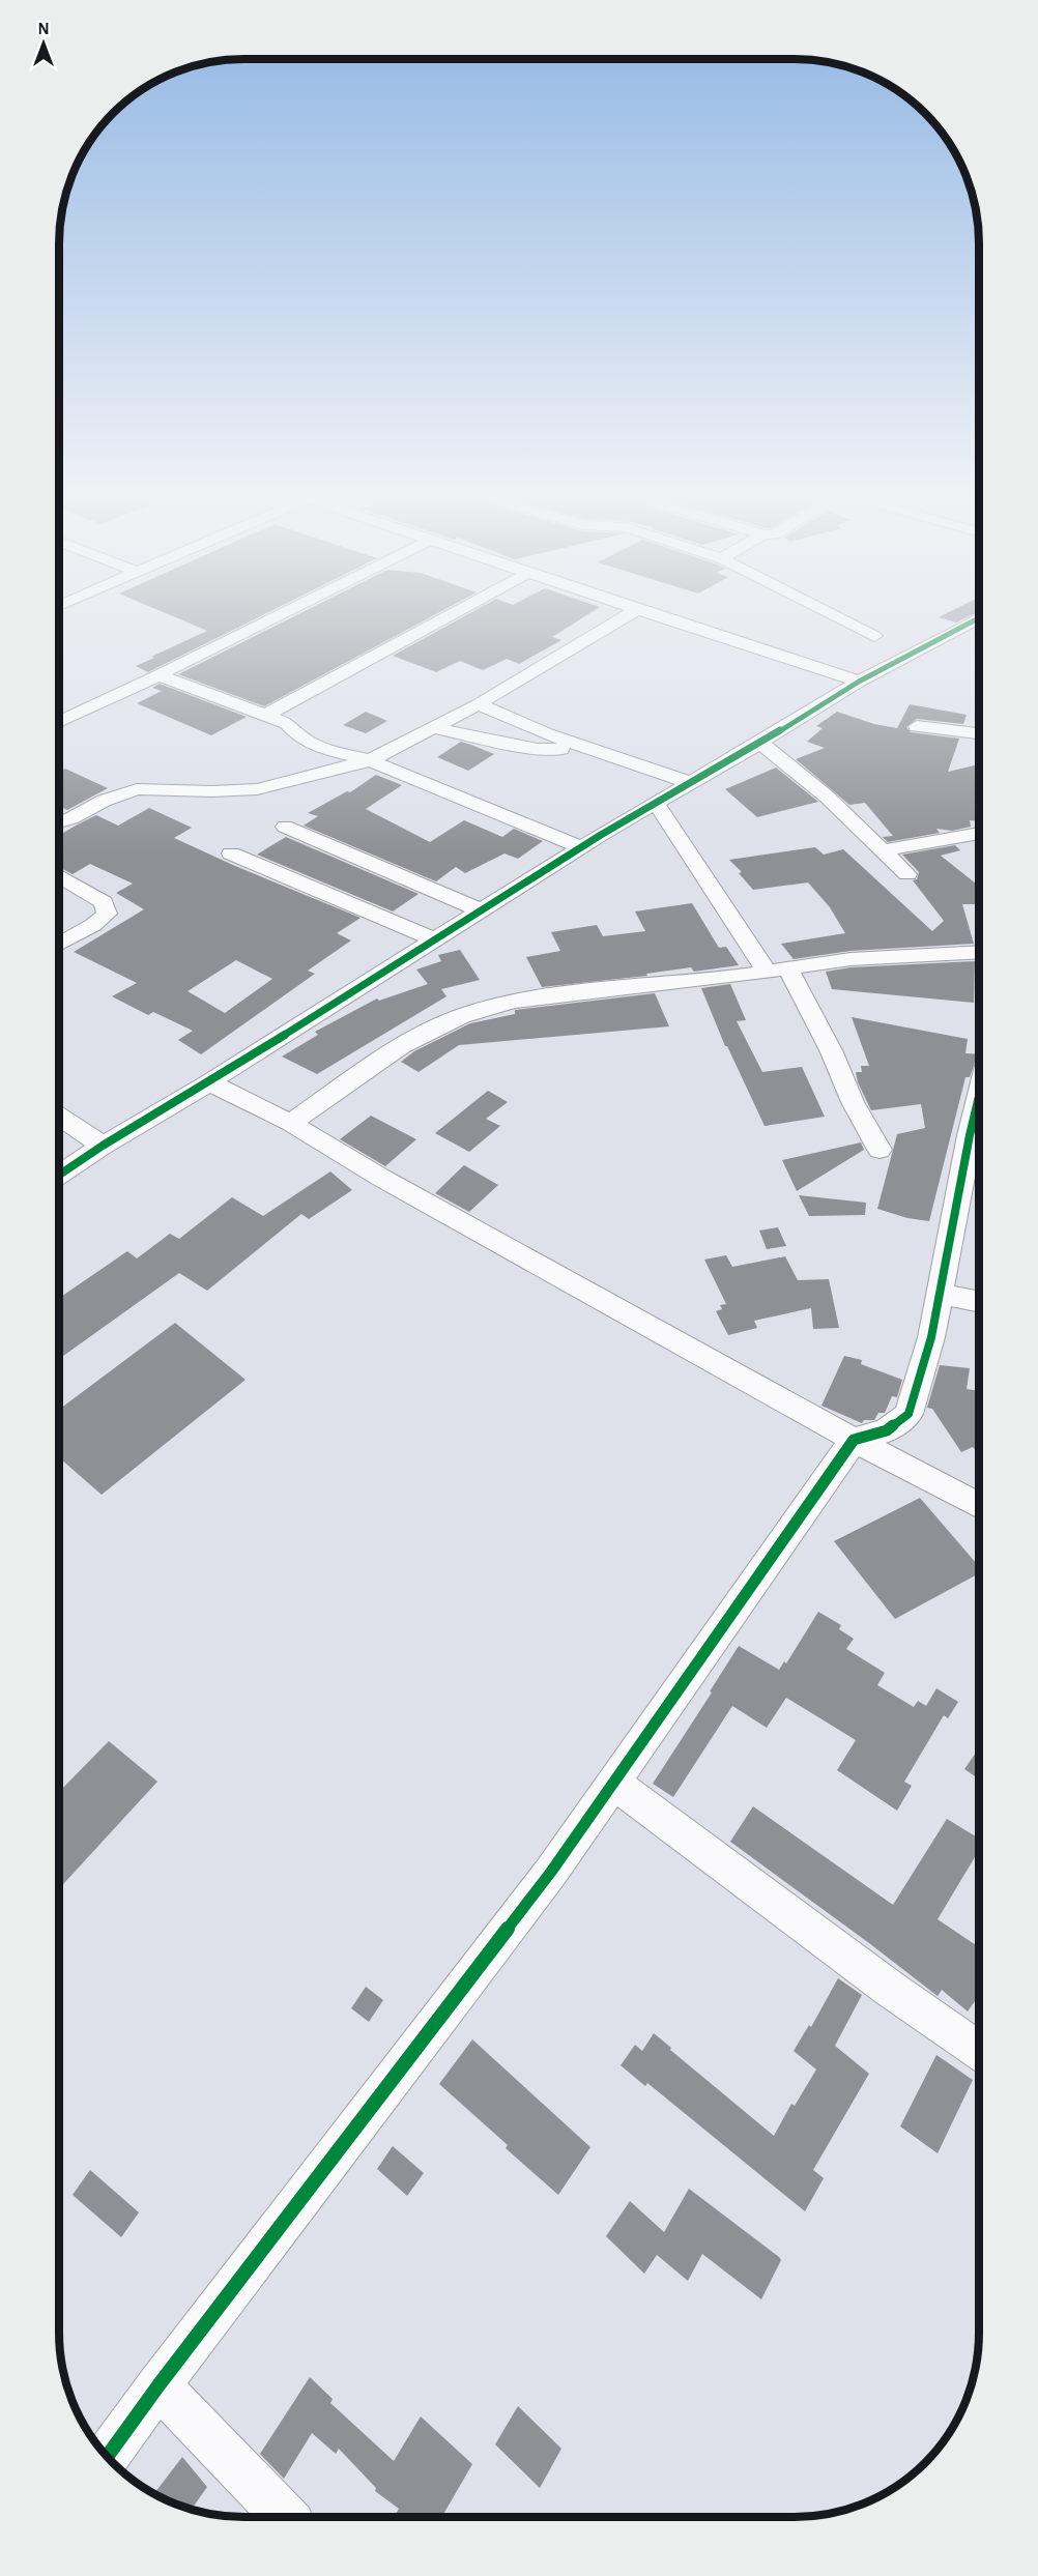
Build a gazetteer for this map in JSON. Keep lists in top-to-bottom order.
{
  "north": "top"
}
